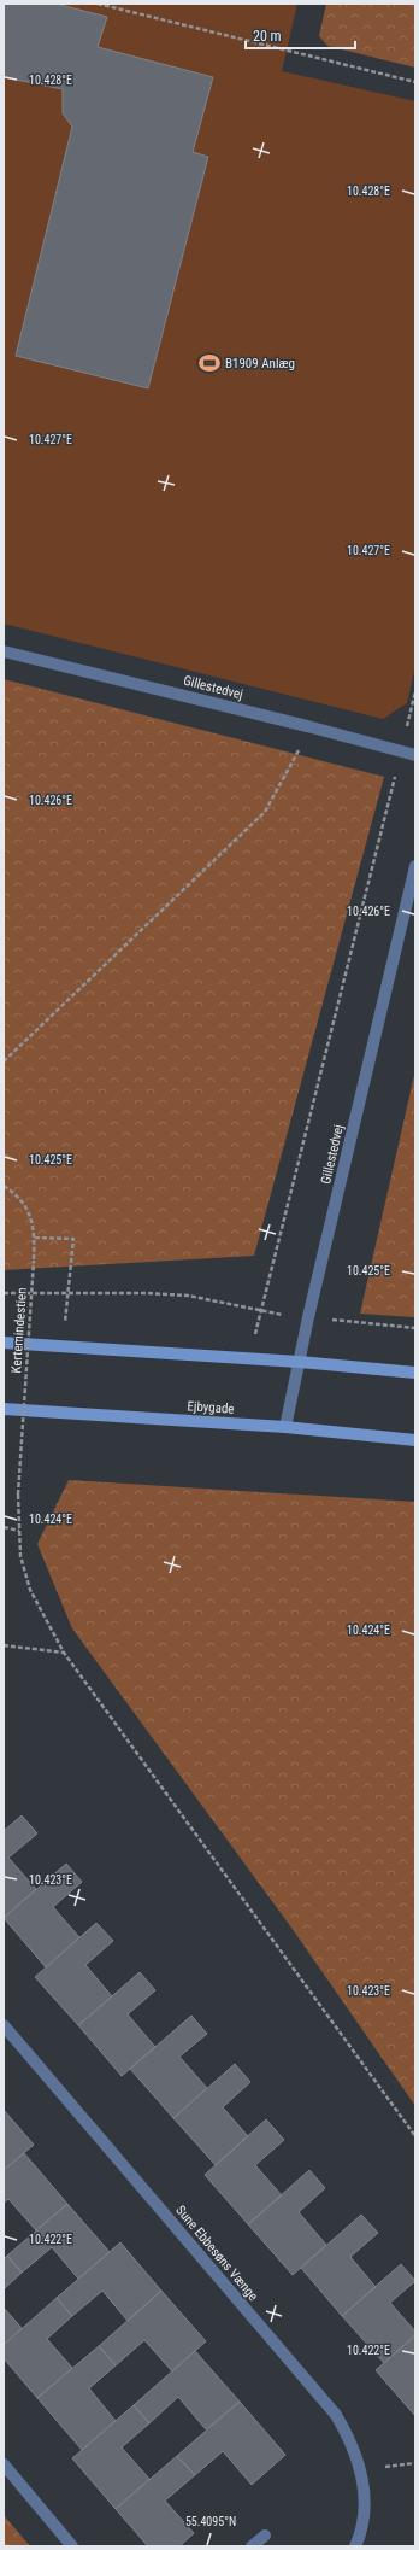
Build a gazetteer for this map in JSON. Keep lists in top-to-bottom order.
{
  "streets": {
    "main road": ["Ejbygade"],
    "street": ["Gillestedvej", "Sune Ebbesøns Vænge"],
    "path": ["Kertemindestien"]
  },
  "crossings": [
    ["Gillestedvej", "Ejbygade"]
  ],
  "places": {
    "sports": ["B1909 Anlæg"]
  },
  "scale_bar": "20 m",
  "coordinates": [
    "10.428°E",
    "10.427°E",
    "10.426°E",
    "10.425°E",
    "10.424°E",
    "10.423°E",
    "10.422°E",
    "55.4095°N"
  ]
}
